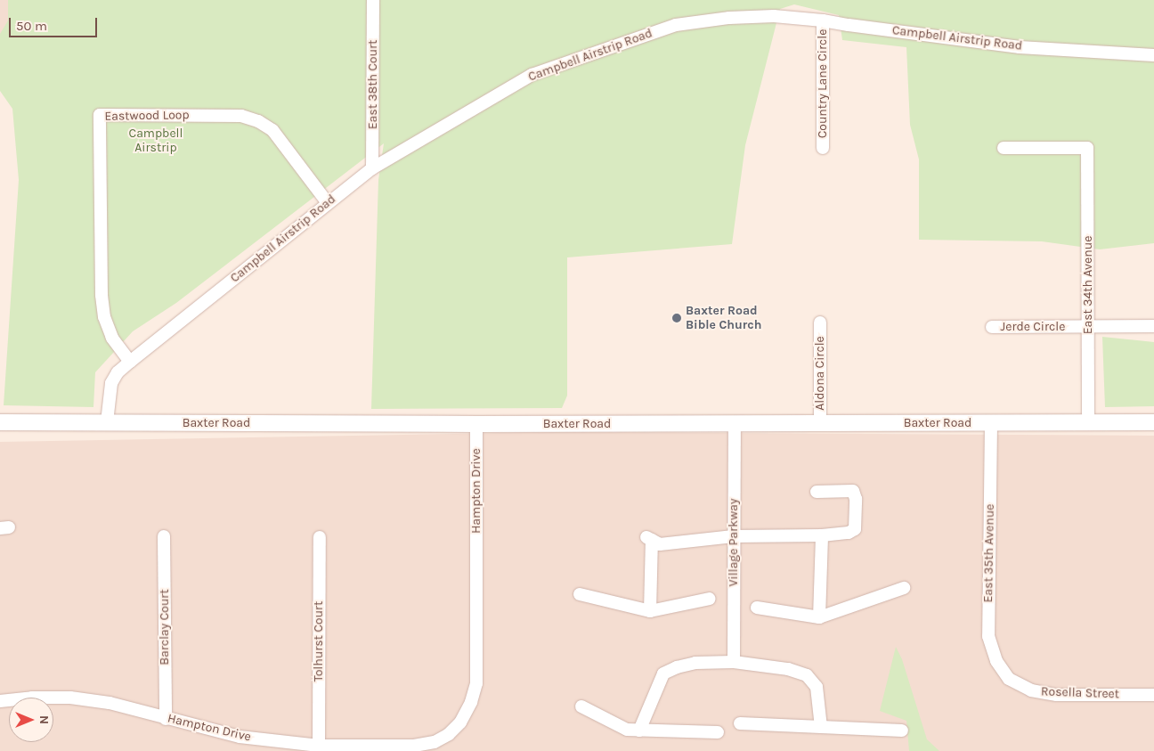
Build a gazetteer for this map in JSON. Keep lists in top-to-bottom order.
{
  "streets": {
    "street": [
      "Campbell Airstrip Road",
      "Country Lane Circle",
      "East 38th Court",
      "Eastwood Loop",
      "East 34th Avenue",
      "Jerde Circle",
      "Aldona Circle",
      "Baxter Road",
      "Hampton Drive",
      "Village Parkway",
      "East 35th Avenue",
      "Barclay Court",
      "Tolhurst Court",
      "Rosella Street"
    ]
  },
  "crossings": [
    ["Campbell Airstrip Road", "Country Lane Circle"],
    ["Campbell Airstrip Road", "East 38th Court"],
    ["Campbell Airstrip Road", "Eastwood Loop"],
    ["Campbell Airstrip Road", "Baxter Road"],
    ["East 34th Avenue", "Jerde Circle"],
    ["East 34th Avenue", "Baxter Road"],
    ["Aldona Circle", "Baxter Road"],
    ["Baxter Road", "Hampton Drive"],
    ["Baxter Road", "Village Parkway"],
    ["Baxter Road", "East 35th Avenue"],
    ["Hampton Drive", "Barclay Court"],
    ["Hampton Drive", "Tolhurst Court"],
    ["East 35th Avenue", "Rosella Street"]
  ],
  "parks": ["Campbell Airstrip"],
  "places": ["Baxter Road Bible Church"],
  "scale_bar": "50 m",
  "north": "right"
}
